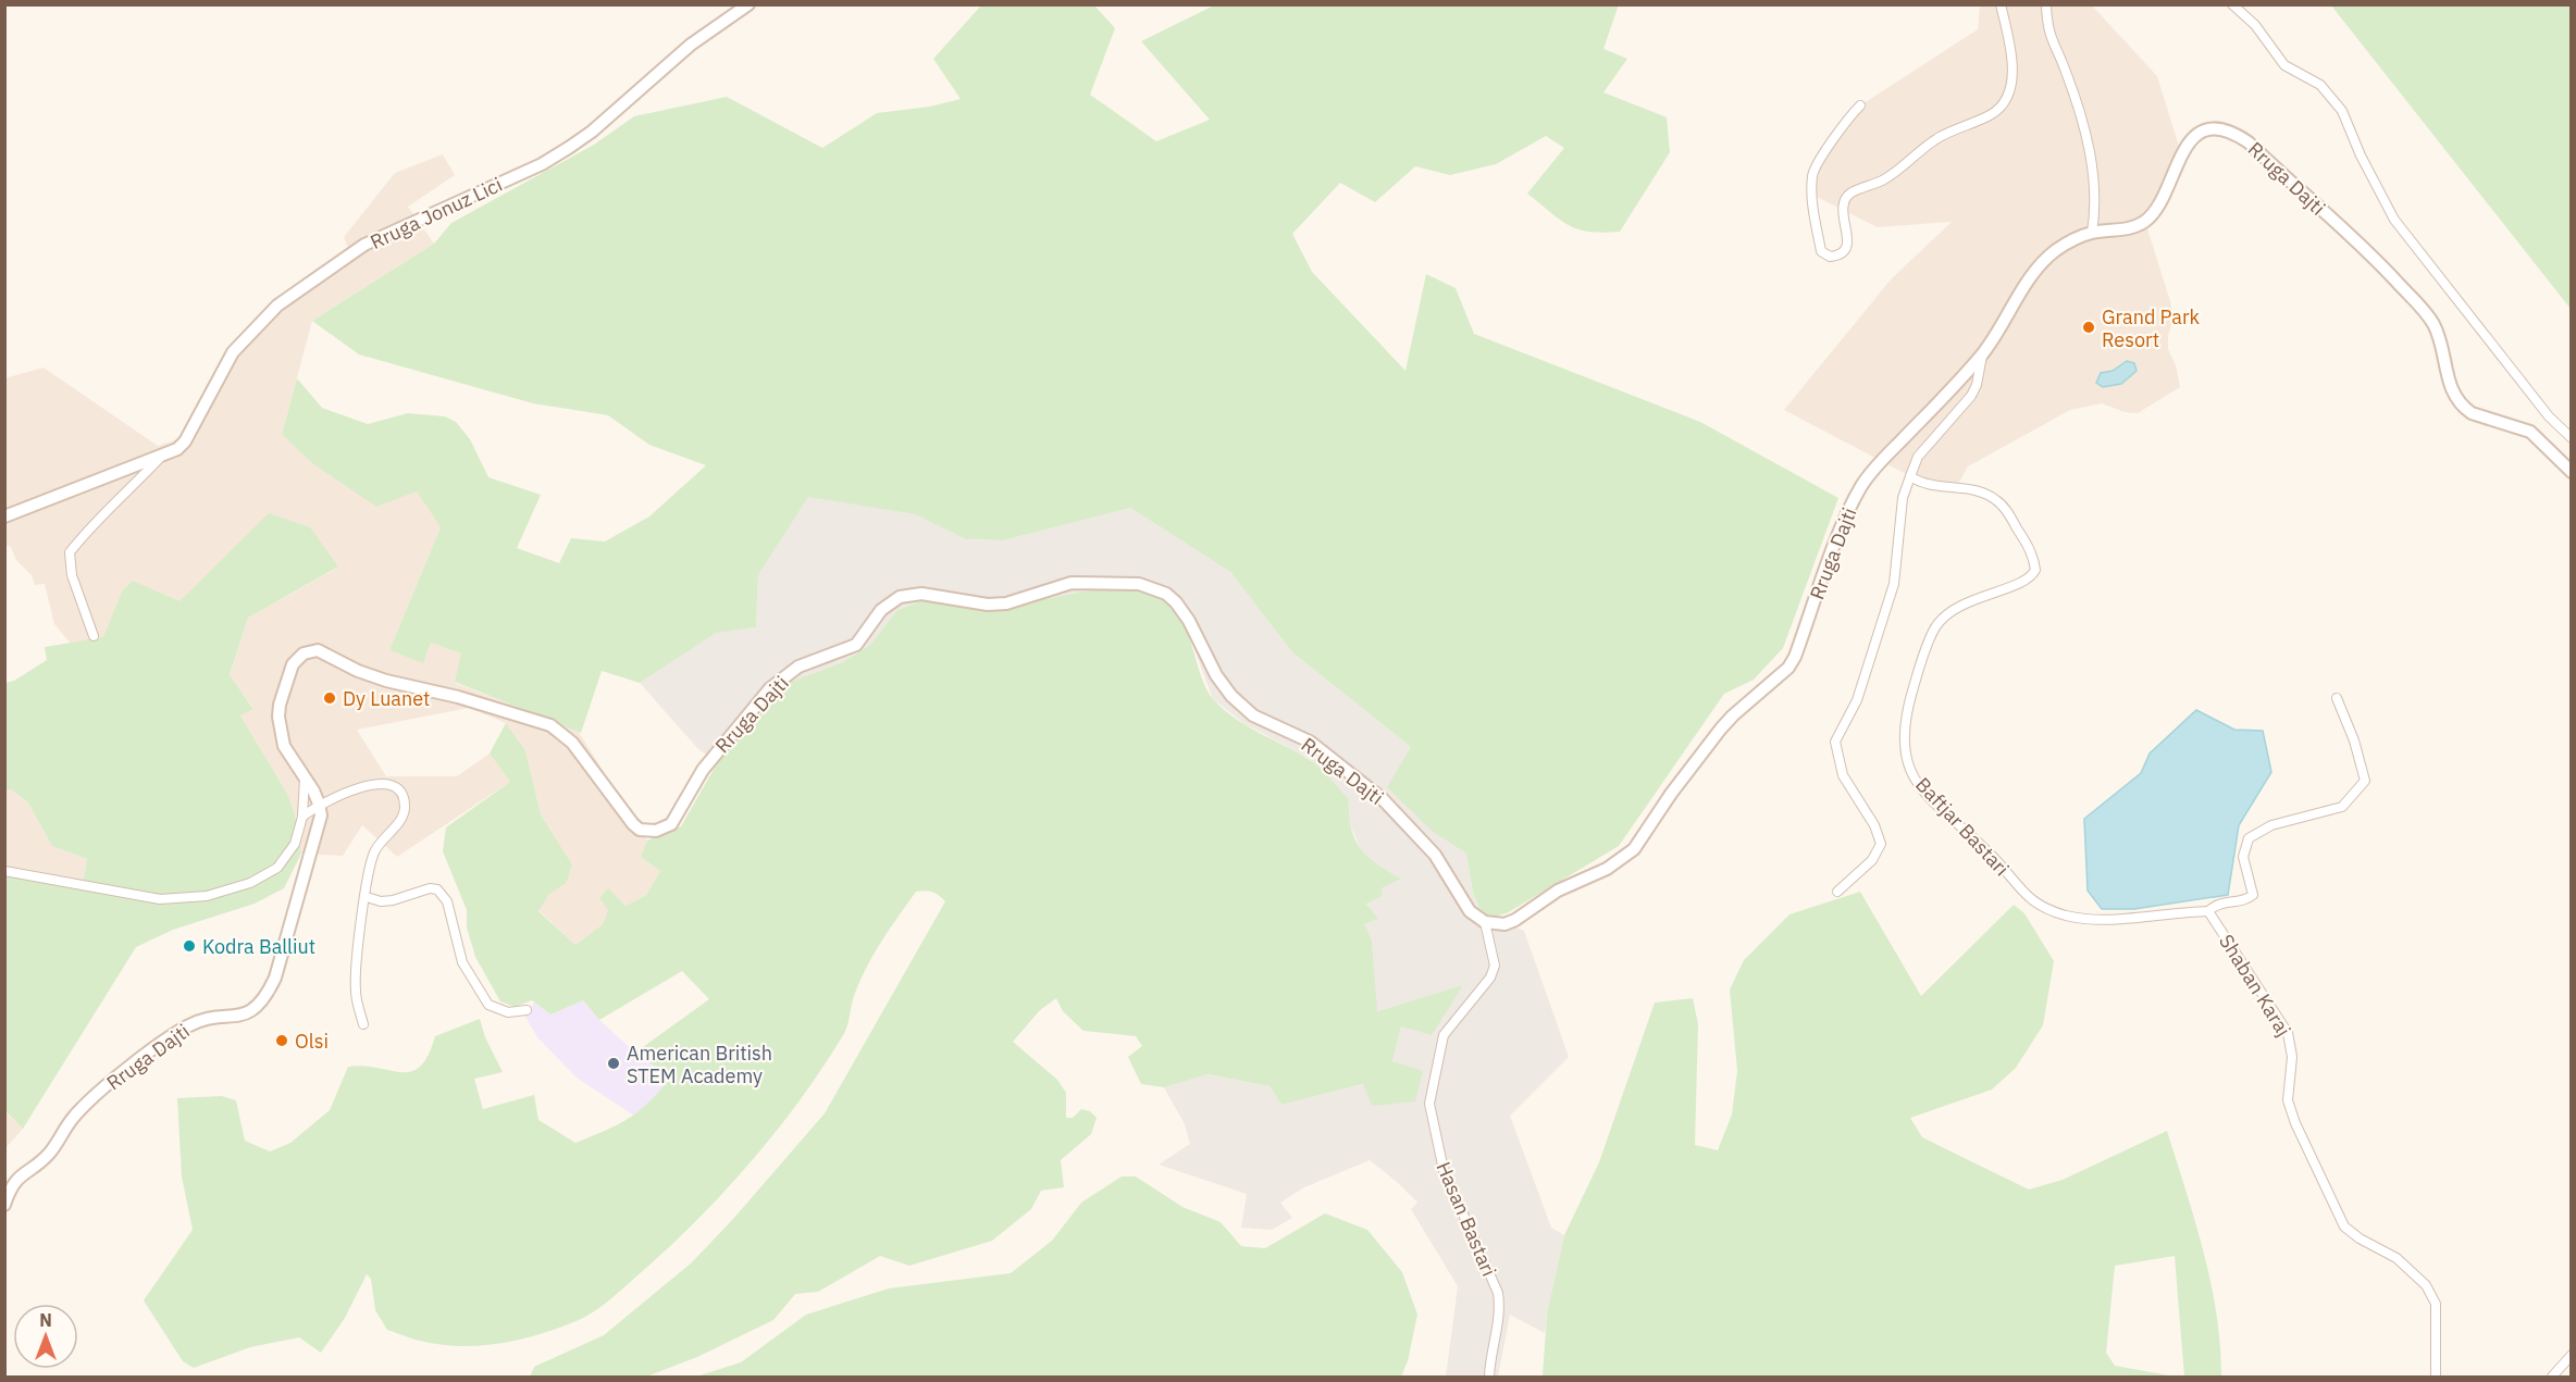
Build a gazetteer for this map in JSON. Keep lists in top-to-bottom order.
{
  "streets": {
    "main road": ["Rruga Dajti", "Rruga Jonuz Lici"],
    "street": ["Baftjar Bastari", "Shaban Karaj", "Hasan Bastari"]
  },
  "crossings": [
    ["Rruga Dajti", "Hasan Bastari"],
    ["Baftjar Bastari", "Shaban Karaj"]
  ],
  "places": [
    "Grand Park Resort",
    "Dy Luanet",
    "Kodra Balliut",
    "Olsi",
    "American British STEM Academy"
  ],
  "north": "top"
}
